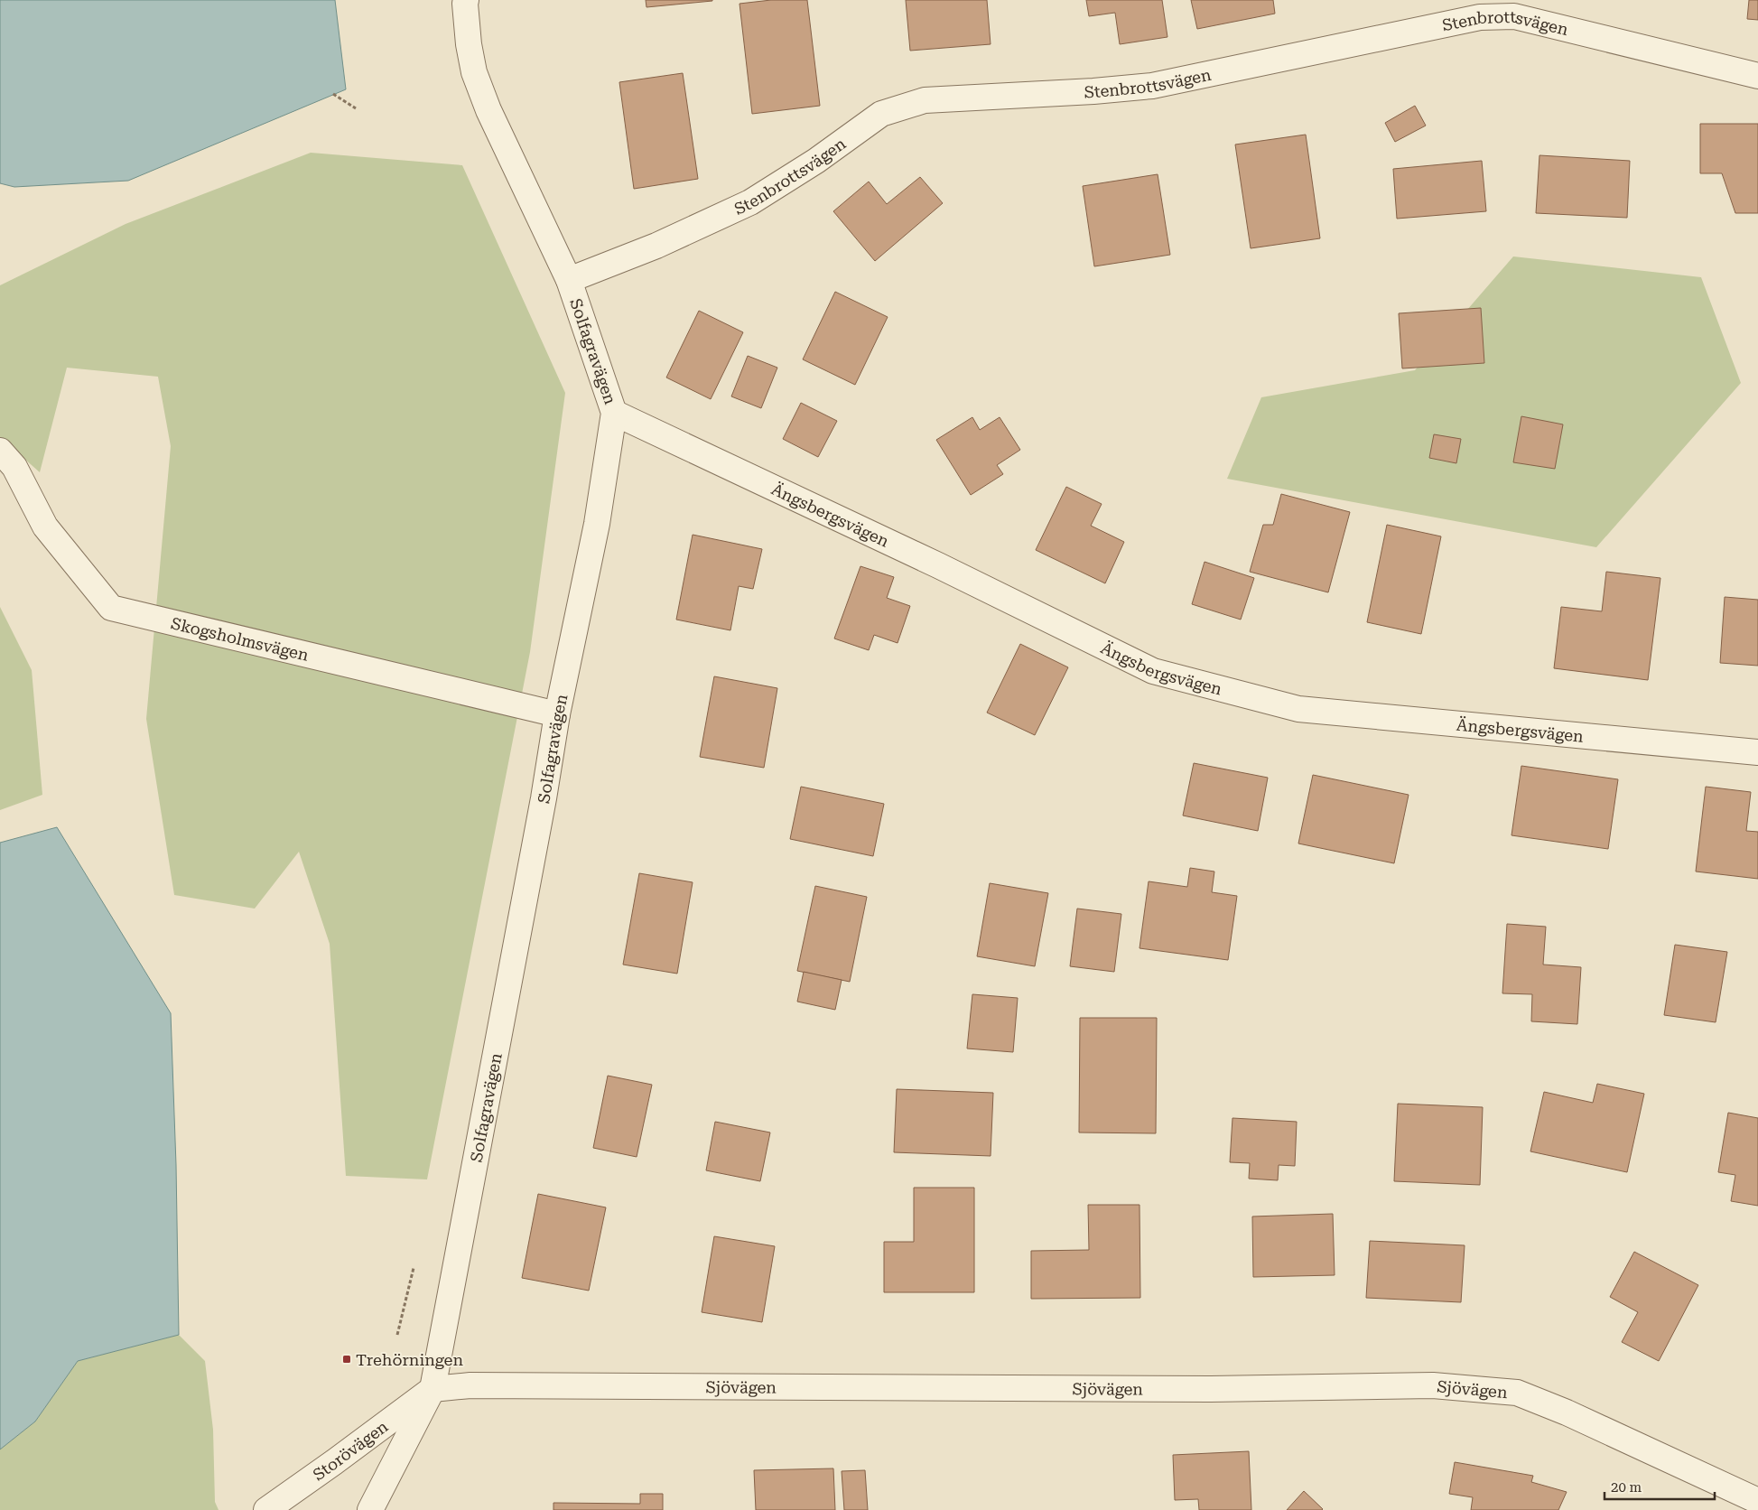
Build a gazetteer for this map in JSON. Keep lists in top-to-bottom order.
{
  "streets": {
    "street": [
      "Stenbrottsvägen",
      "Solfagravägen",
      "Ängsbergsvägen",
      "Skogsholmsvägen",
      "Sjövägen",
      "Storövägen"
    ]
  },
  "crossings": [
    ["Stenbrottsvägen", "Solfagravägen"],
    ["Solfagravägen", "Ängsbergsvägen"],
    ["Solfagravägen", "Skogsholmsvägen"],
    ["Solfagravägen", "Sjövägen"],
    ["Solfagravägen", "Storövägen"],
    ["Sjövägen", "Storövägen"]
  ],
  "places": {
    "transit": ["Trehörningen"]
  },
  "scale_bar": "20 m"
}
